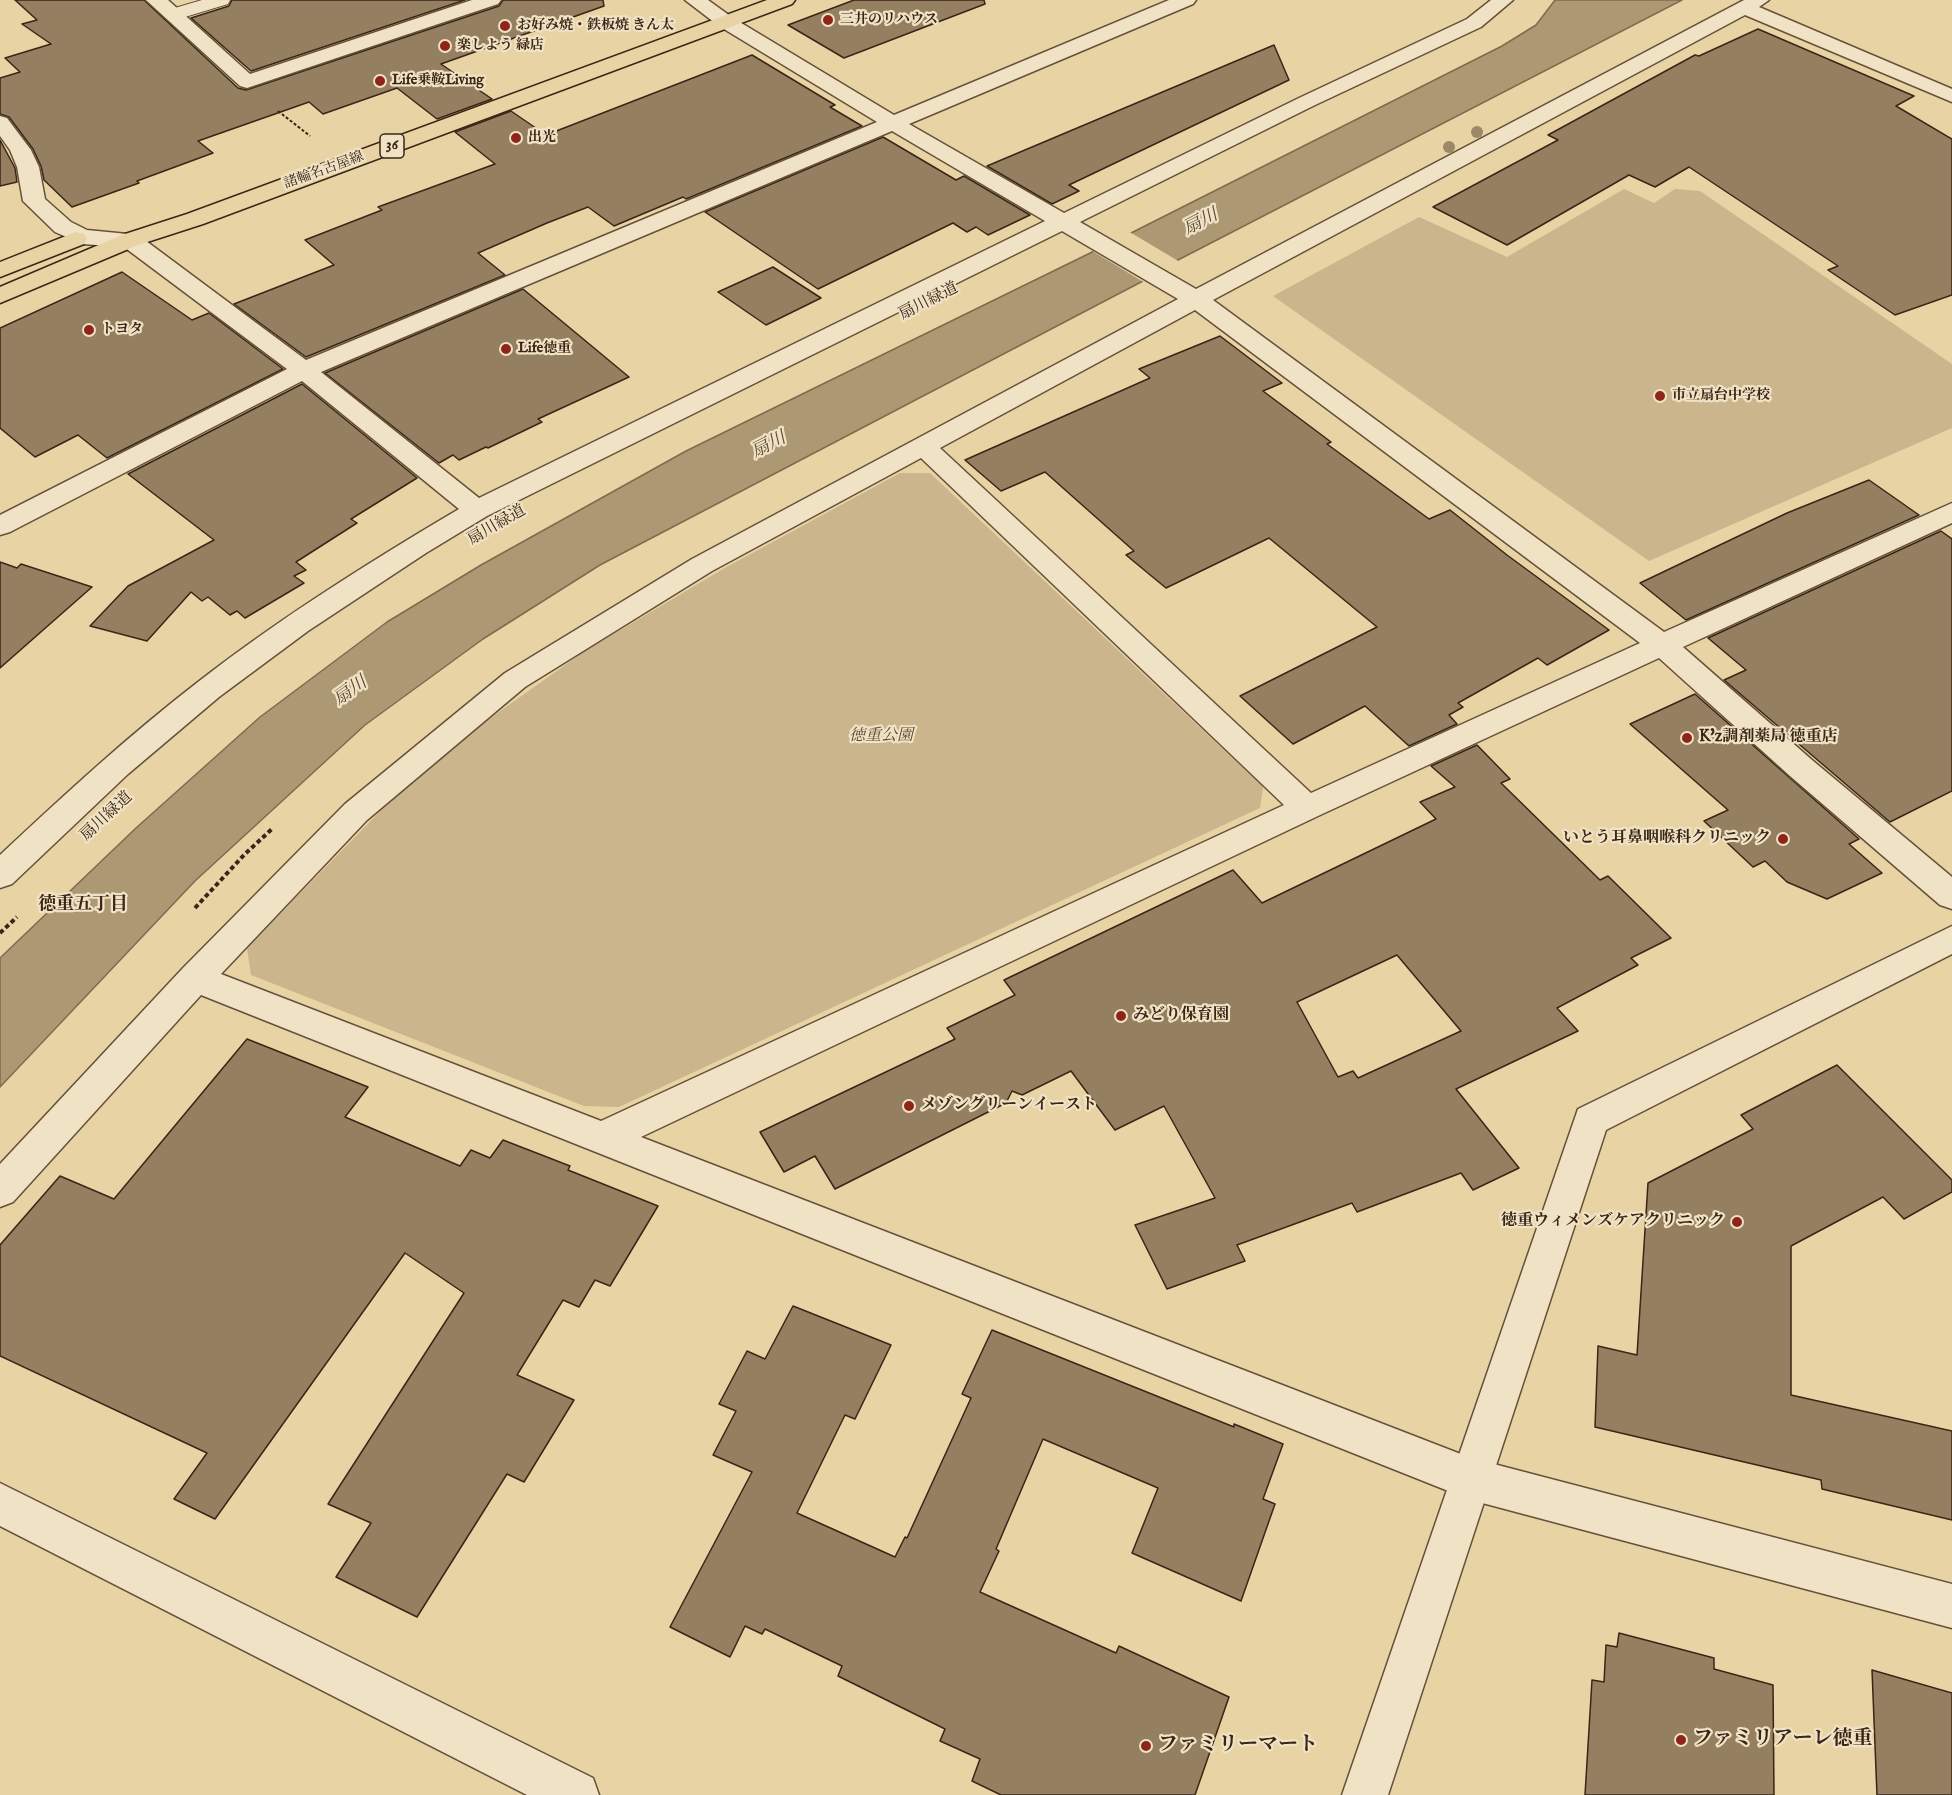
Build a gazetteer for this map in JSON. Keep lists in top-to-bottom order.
{
  "streets": {
    "main road": ["36", "諸輪名古屋線"]
  },
  "districts": ["徳重五丁目"],
  "water": ["扇川"],
  "parks": ["徳重公園"],
  "places": [
    "三井のリハウス",
    "お好み焼・鉄板焼 きん太",
    "楽しよう 緑店",
    "Life乗鞍Living",
    "出光",
    "トヨタ",
    "Life徳重",
    "市立扇台中学校",
    "K'z調剤薬局 徳重店",
    "いとう耳鼻咽喉科クリニック",
    "みどり保育園",
    "メゾングリーンイースト",
    "徳重ウィメンズケアクリニック",
    "ファミリアーレ徳重",
    "ファミリーマート"
  ]
}
